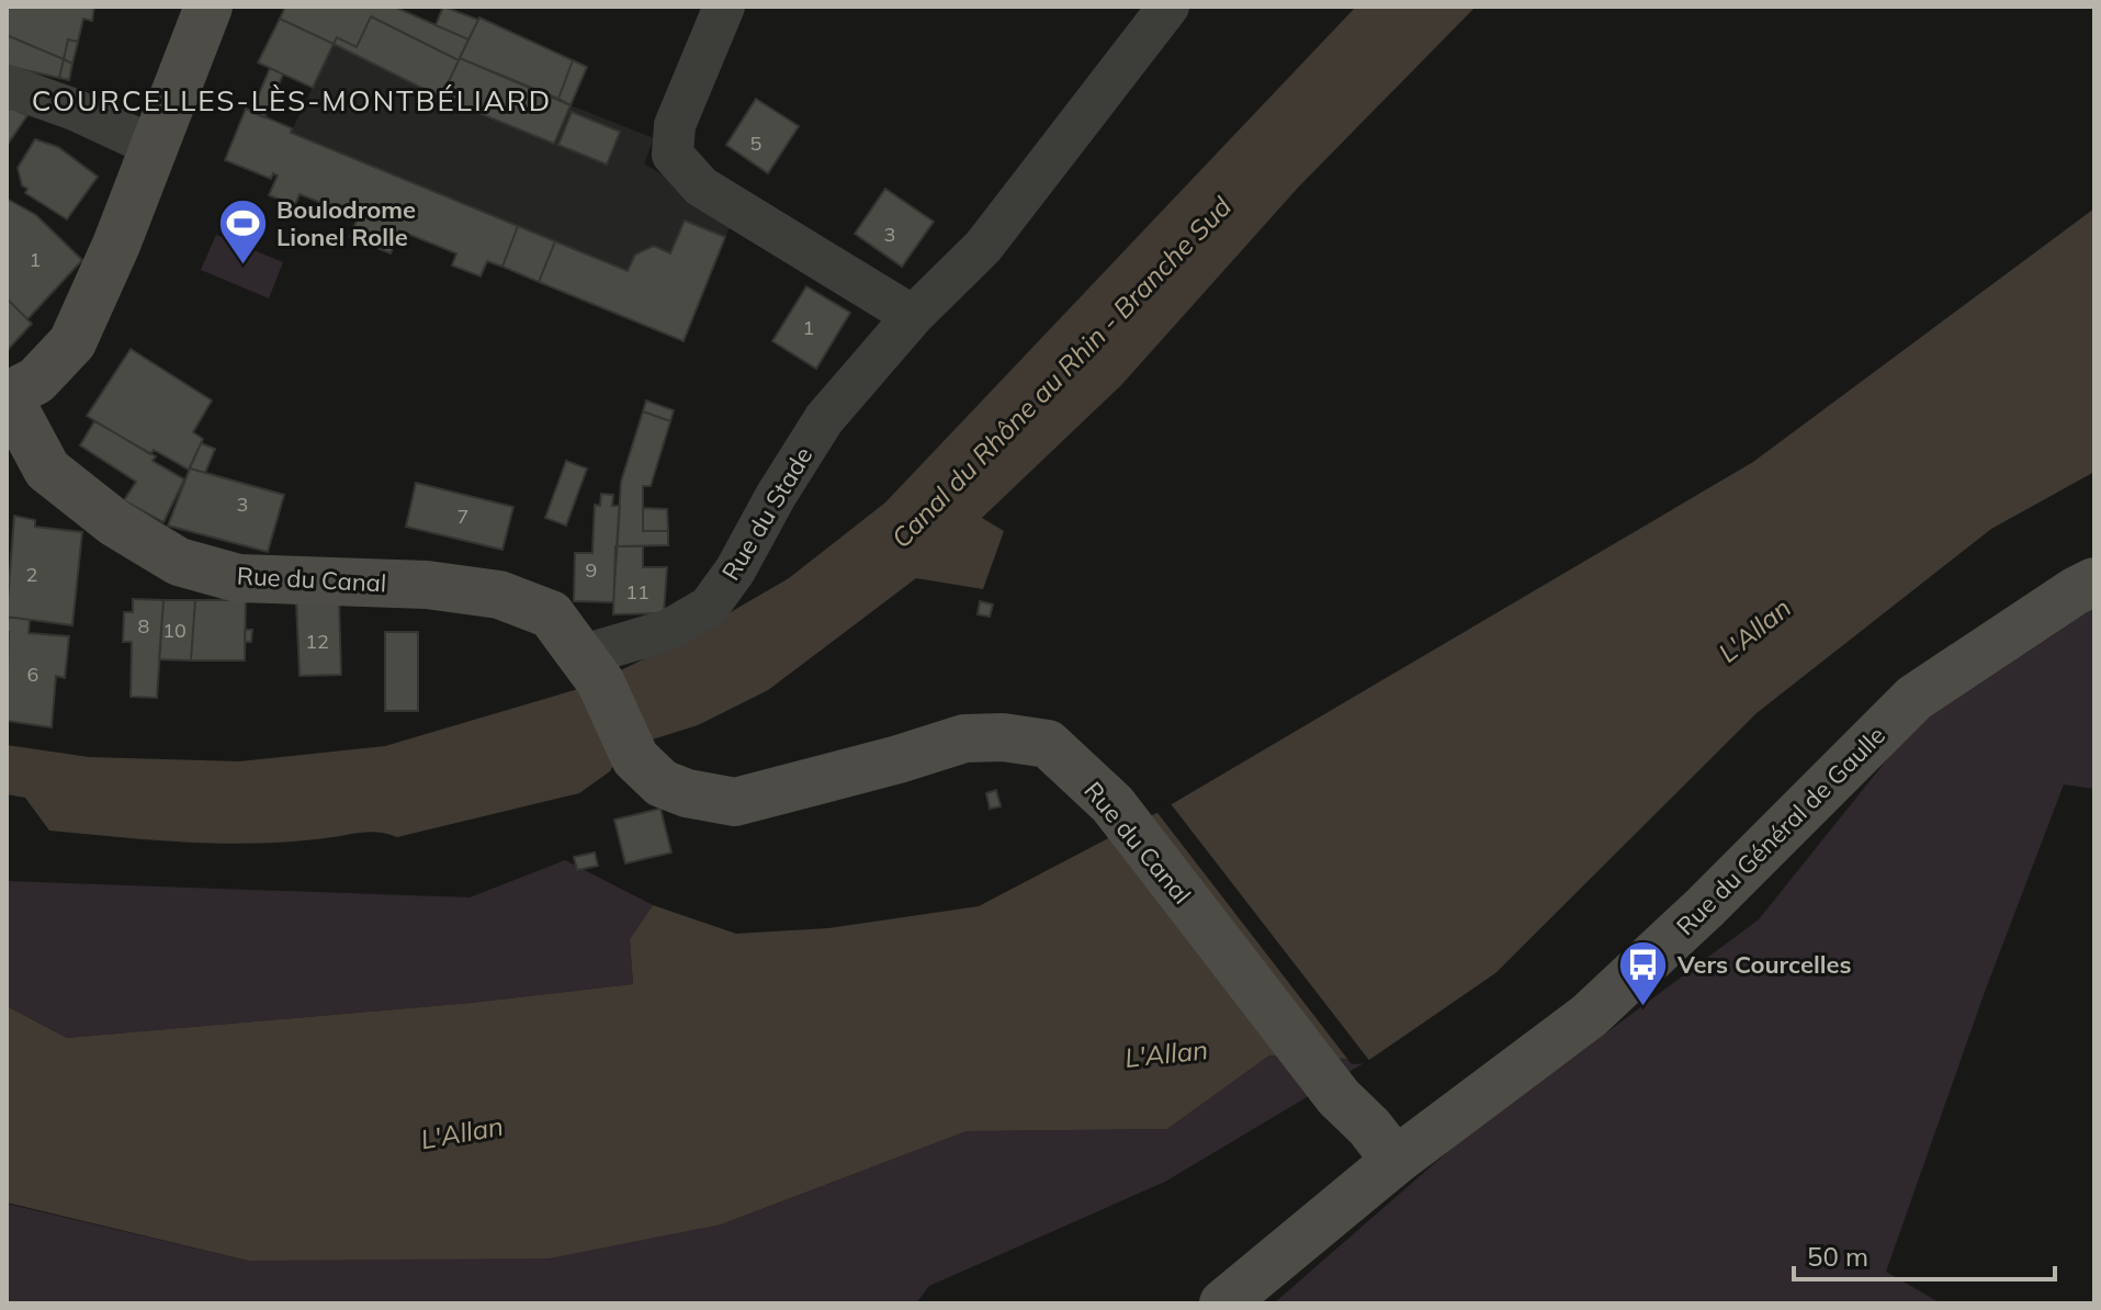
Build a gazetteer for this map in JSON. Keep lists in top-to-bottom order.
{
  "streets": {
    "street": ["Rue du Stade", "Rue du Canal", "Rue du Général de Gaulle"]
  },
  "crossings": [
    ["Rue du Stade", "Rue du Canal"],
    ["Rue du Canal", "Rue du Général de Gaulle"]
  ],
  "districts": ["COURCELLES-LÈS-MONTBÉLIARD"],
  "water": ["Canal du Rhône au Rhin - Branche Sud", "L'Allan"],
  "places": {
    "sports": ["Boulodrome Lionel Rolle"],
    "bus stop": ["Vers Courcelles"]
  },
  "house_numbers": [
    "5",
    "3",
    "1",
    "1",
    "3",
    "7",
    "9",
    "2",
    "11",
    "8",
    "10",
    "12",
    "6"
  ],
  "scale_bar": "50 m"
}
